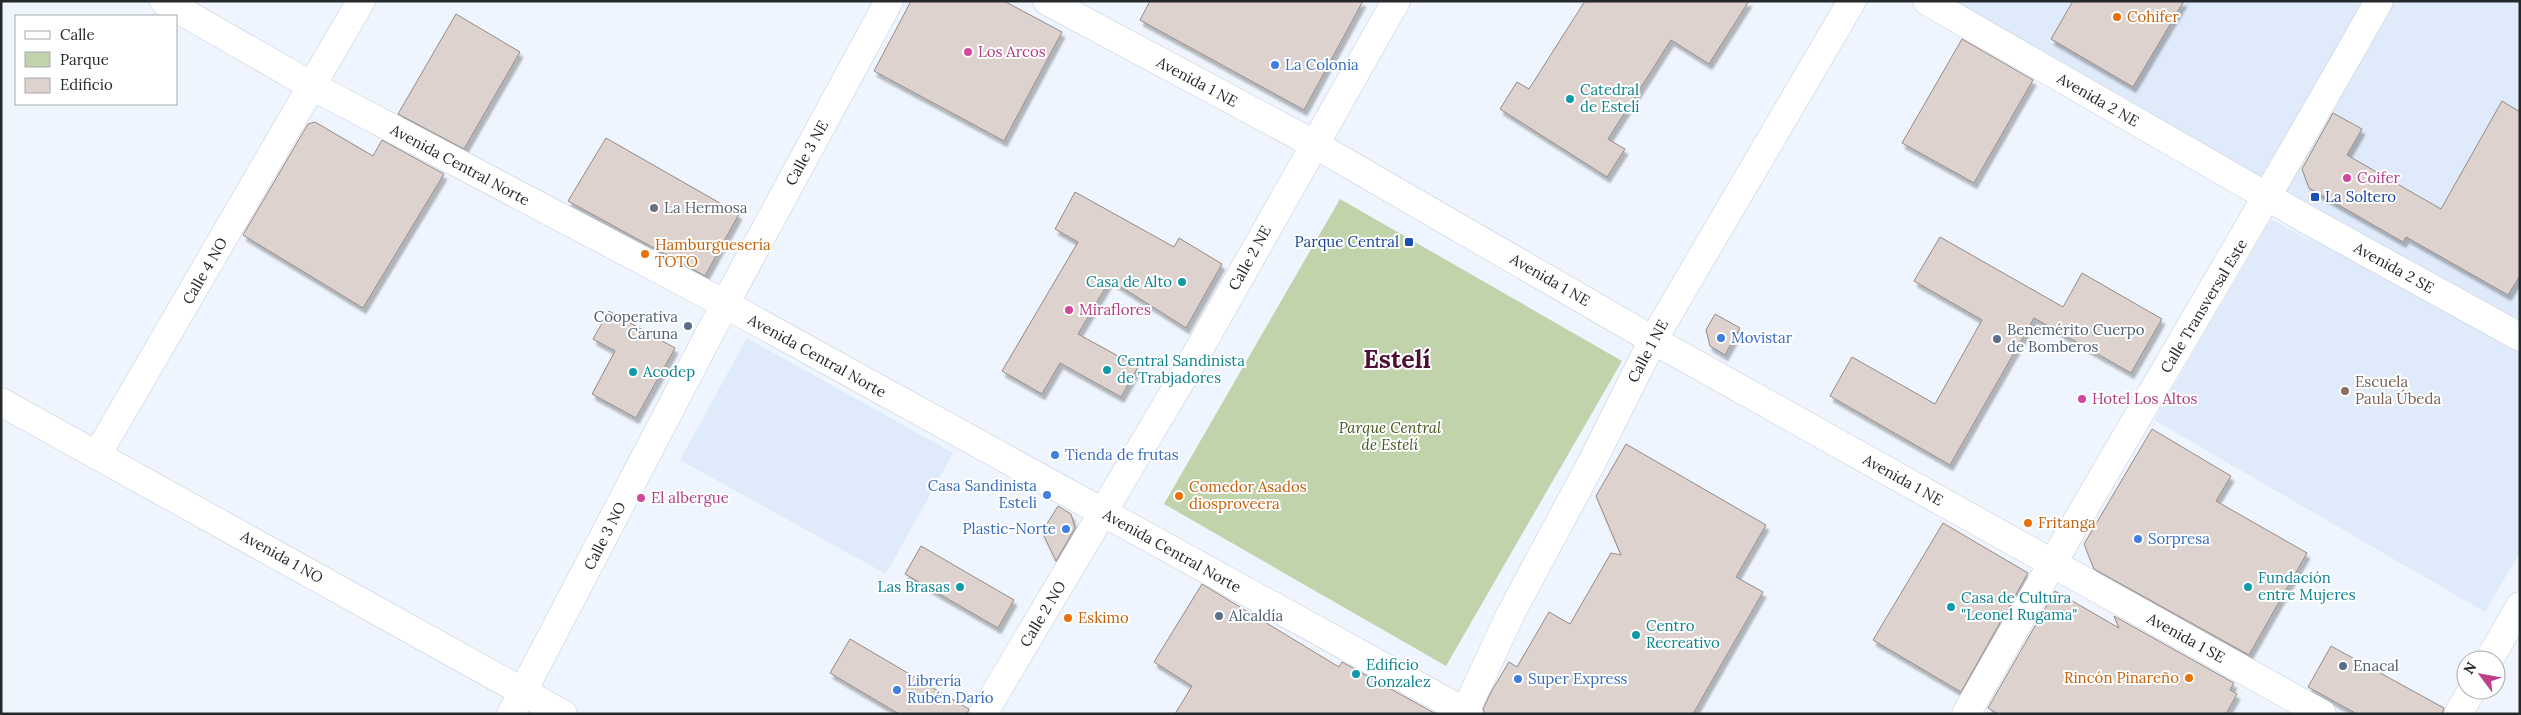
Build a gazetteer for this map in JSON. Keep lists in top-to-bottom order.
{
  "streets": {
    "street": [
      "Avenida 1 NE",
      "Avenida 2 NE",
      "Calle 3 NE",
      "Avenida Central Norte",
      "Calle 2 NE",
      "Avenida 2 SE",
      "Calle 4 NO",
      "Calle Transversal Este",
      "Calle 1 NE",
      "Calle 3 NO",
      "Avenida 1 NO",
      "Calle 2 NO",
      "Avenida 1 SE"
    ]
  },
  "crossings": [
    ["Avenida 1 NE", "Calle 2 NE"],
    ["Avenida 1 NE", "Calle Transversal Este"],
    ["Avenida 1 NE", "Calle 1 NE"],
    ["Avenida 1 NE", "Avenida 1 SE"],
    ["Avenida 2 NE", "Avenida 2 SE"],
    ["Avenida 2 NE", "Calle Transversal Este"],
    ["Calle 3 NE", "Avenida Central Norte"],
    ["Calle 3 NE", "Calle 3 NO"],
    ["Avenida Central Norte", "Calle 2 NE"],
    ["Avenida Central Norte", "Calle 4 NO"],
    ["Avenida Central Norte", "Calle 1 NE"],
    ["Avenida Central Norte", "Calle 3 NO"],
    ["Avenida Central Norte", "Calle 2 NO"],
    ["Calle 2 NE", "Calle 2 NO"],
    ["Avenida 2 SE", "Calle Transversal Este"],
    ["Calle 4 NO", "Avenida 1 NO"],
    ["Calle Transversal Este", "Avenida 1 SE"],
    ["Calle 3 NO", "Avenida 1 NO"]
  ],
  "districts": ["Estelí"],
  "parks": ["Parque Central de Estelí"],
  "places": {
    "other": [
      "Cohifer",
      "Los Arcos",
      "La Colonia",
      "Catedral de Estelí",
      "Coifer",
      "La Hermosa",
      "Hamburguesería TOTO",
      "Casa de Alto",
      "Miraflores",
      "Cooperativa Caruna",
      "Movistar",
      "Benemérito Cuerpo de Bomberos",
      "Central Sandinista de Trabjadores",
      "Acodep",
      "Escuela Paula Úbeda",
      "Hotel Los Altos",
      "Tienda de frutas",
      "Casa Sandinista Esteli",
      "Comedor Asados diosproveera",
      "El albergue",
      "Fritanga",
      "Plastic-Norte",
      "Sorpresa",
      "Las Brasas",
      "Fundación entre Mujeres",
      "Casa de Cultura \"Leonel Rugama\"",
      "Alcaldía",
      "Eskimo",
      "Centro Recreativo",
      "Enacal",
      "Edificio Gonzalez",
      "Rincón Pinareño",
      "Super Express",
      "Librería Rubén Darío"
    ],
    "transit": ["La Soltero", "Parque Central"]
  },
  "legend": ["Calle", "Parque", "Edificio"],
  "north": "top left"
}
